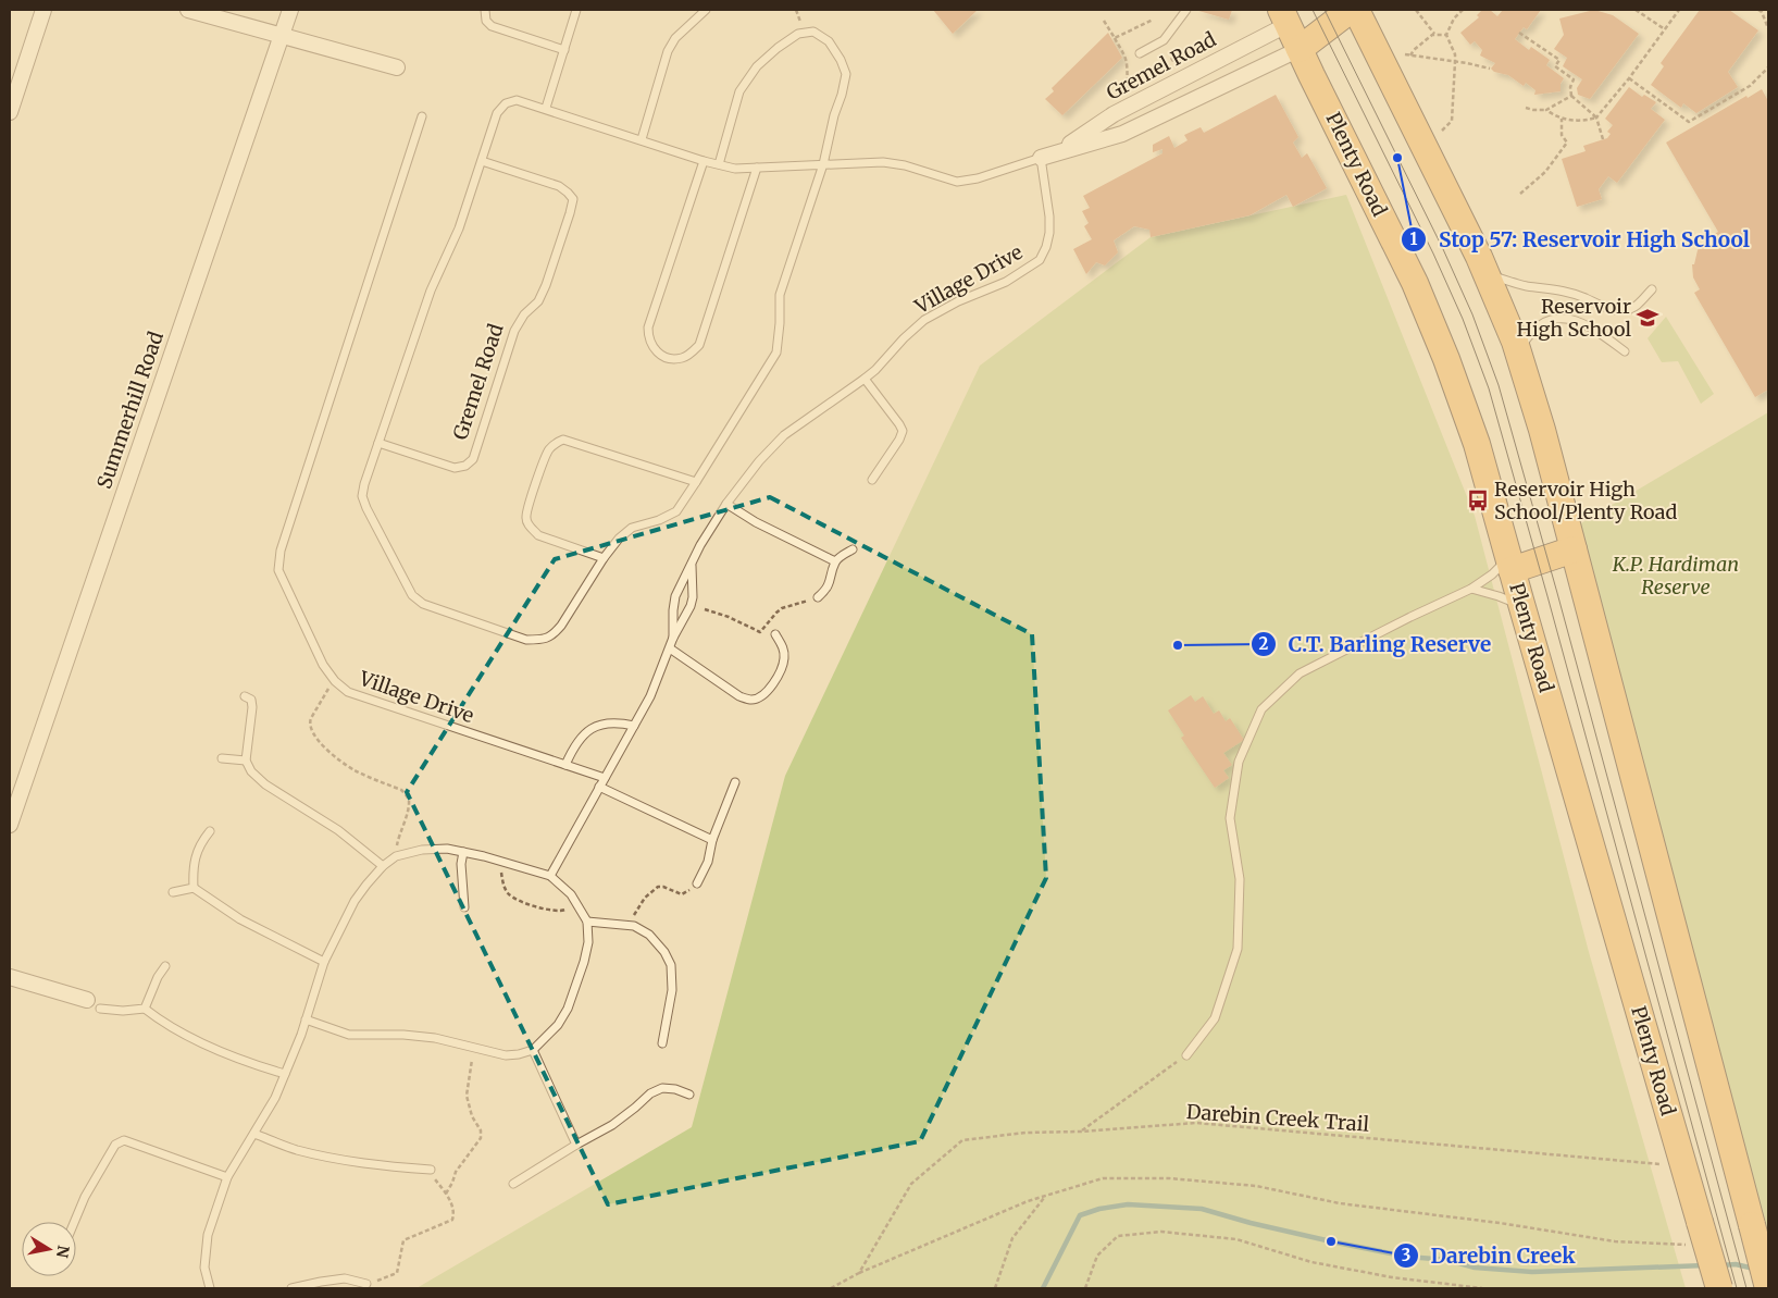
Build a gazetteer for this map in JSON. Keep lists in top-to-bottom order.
{
  "streets": {
    "highway": ["Plenty Road"],
    "street": ["Gremel Road", "Summerhill Road"],
    "lane": ["Village Drive"],
    "path": ["Darebin Creek Trail"]
  },
  "crossings": [
    ["Gremel Road", "Plenty Road"],
    ["Gremel Road", "Village Drive"]
  ],
  "parks": ["K.P. Hardiman Reserve"],
  "places": {
    "other": ["Stop 57: Reservoir High School", "C.T. Barling Reserve", "Darebin Creek"],
    "school or university": ["Reservoir High School"],
    "bus stop": ["Reservoir High School/Plenty Road"]
  },
  "north": "right"
}
